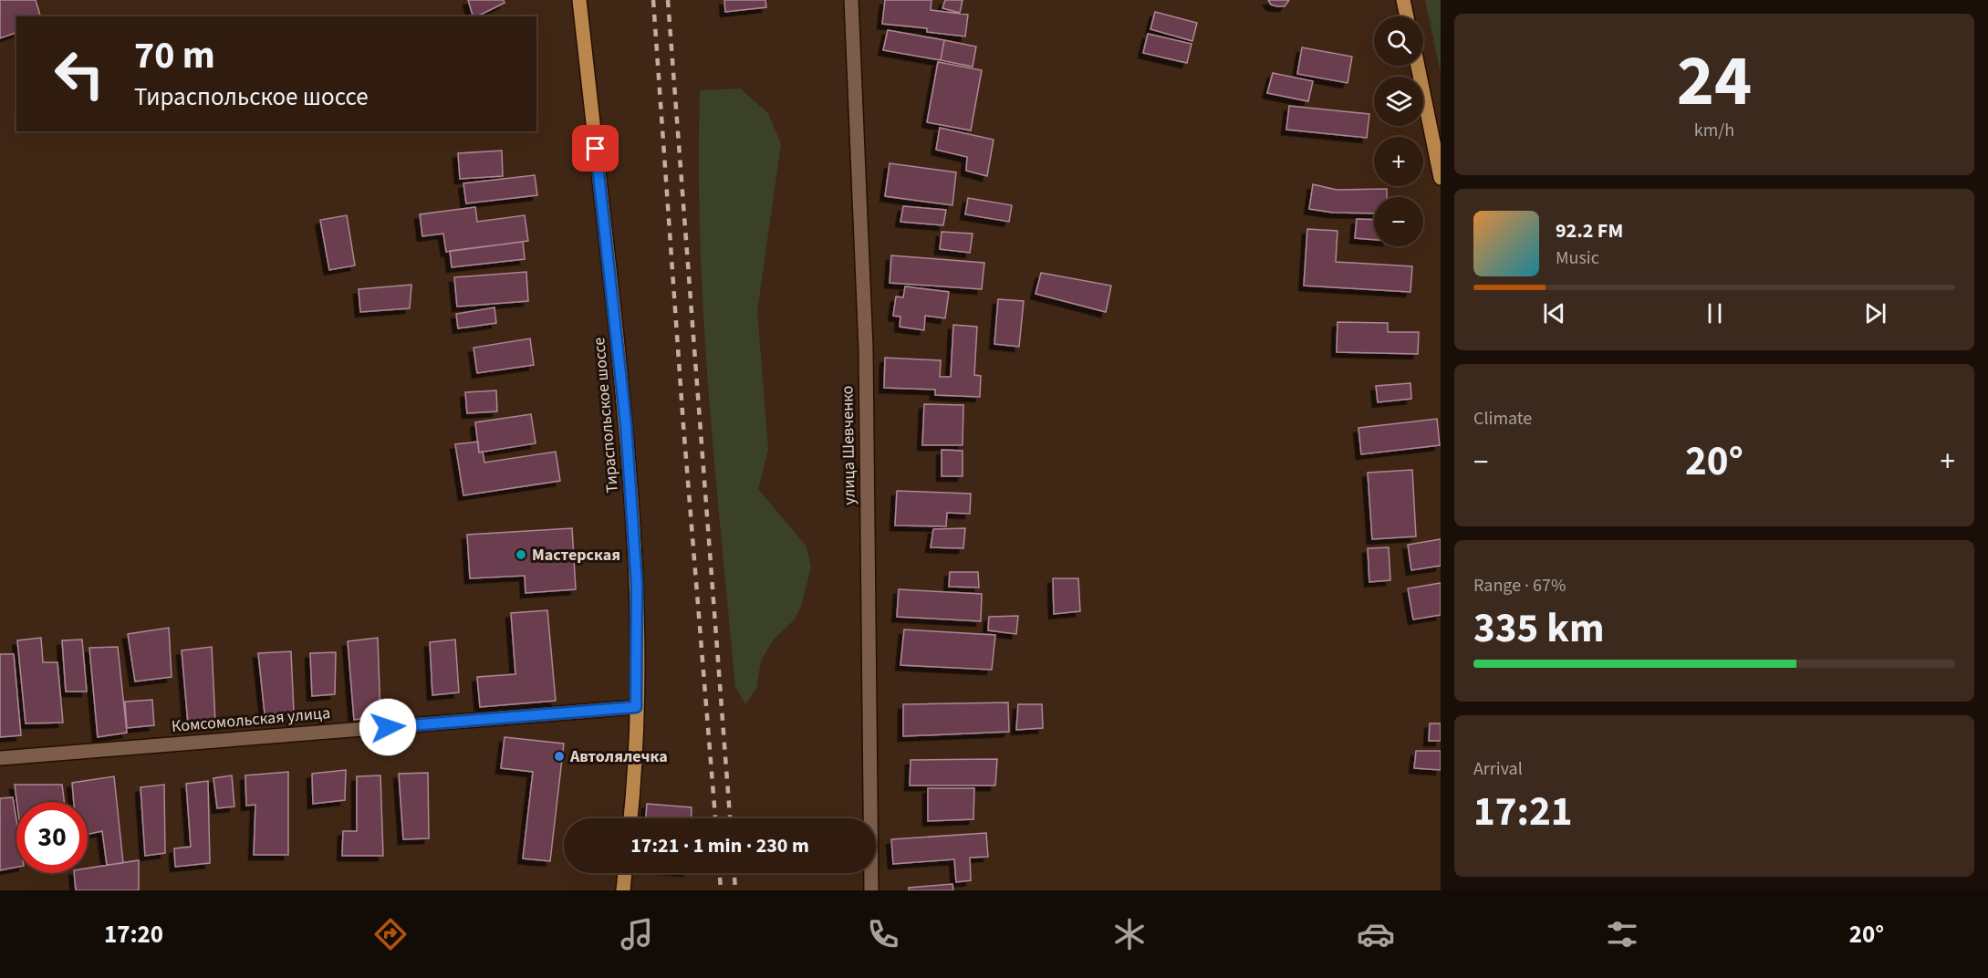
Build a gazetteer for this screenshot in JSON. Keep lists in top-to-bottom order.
{
  "streets": {
    "main road": ["Тираспольское шоссе"],
    "street": ["улица Шевченко", "Комсомольская улица"]
  },
  "crossings": [
    ["Тираспольское шоссе", "Комсомольская улица"]
  ],
  "places": ["Мастерская", "Автолялечка"],
  "page": {
    "tile": [
      ["24", "km/h"],
      "Climate",
      ["Range · 67%", "335 km"],
      ["Arrival", "17:21"]
    ],
    "map_buttons": ["+", "−"],
    "turn": ["70 m", "Тираспольское шоссе"],
    "song": ["92.2 FM", "Music"],
    "heat": ["−", "20°", "+"],
    "limit": "30",
    "trip": "17:21 · 1 min · 230 m",
    "tabs": ["17:20", "20°"]
  }
}
